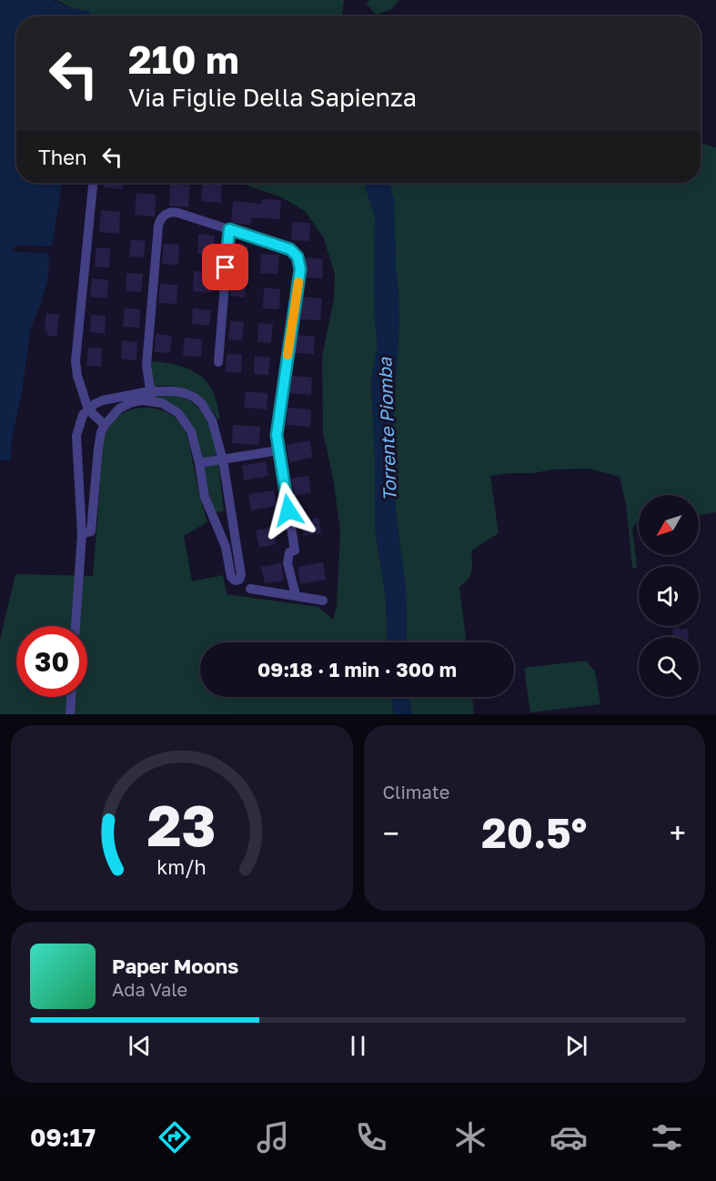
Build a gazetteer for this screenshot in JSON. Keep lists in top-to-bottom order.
{
  "water": ["Torrente Piomba"],
  "north": "bottom left",
  "page": {
    "turn": ["210 m", "Via Figlie Della Sapienza"],
    "then": "Then",
    "limit": "30",
    "trip": "09:18 · 1 min · 300 m",
    "tile": "Climate",
    "heat": ["−", "20.5°", "+"],
    "song": ["Paper Moons", "Ada Vale"],
    "tabs": "09:17",
    "gauge": ["23", "km/h"]
  }
}
